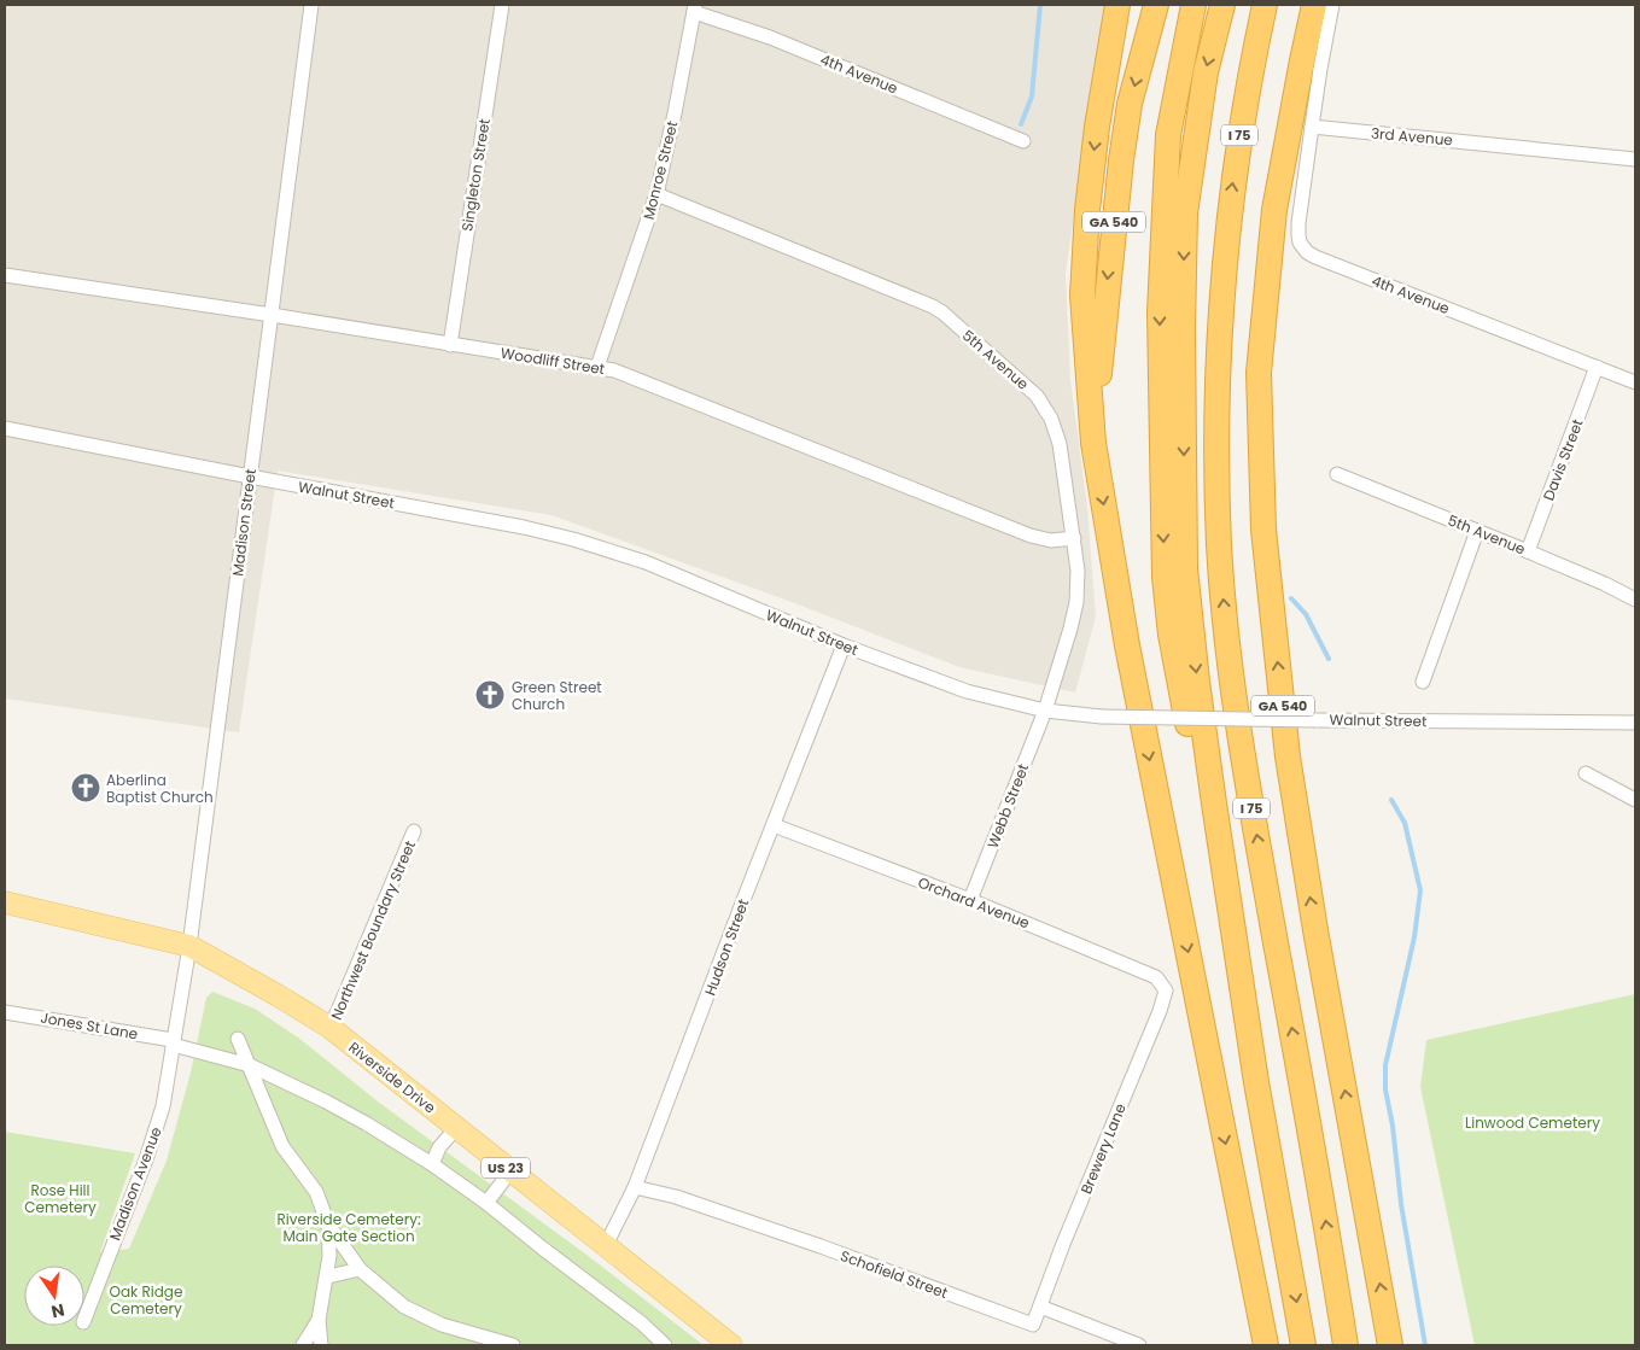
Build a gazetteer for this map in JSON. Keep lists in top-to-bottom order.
{
  "streets": {
    "highway": ["I 75", "GA 540"],
    "main road": ["Riverside Drive", "US 23"],
    "street": [
      "4th Avenue",
      "3rd Avenue",
      "Monroe Street",
      "Singleton Street",
      "5th Avenue",
      "Woodliff Street",
      "Davis Street",
      "Walnut Street",
      "Madison Street",
      "Webb Street",
      "Orchard Avenue",
      "Northwest Boundary Street",
      "Hudson Street",
      "Jones St Lane",
      "Brewery Lane",
      "Madison Avenue",
      "Schofield Street"
    ]
  },
  "crossings": [
    ["4th Avenue", "3rd Avenue"],
    ["4th Avenue", "Monroe Street"],
    ["4th Avenue", "Davis Street"],
    ["Monroe Street", "5th Avenue"],
    ["Monroe Street", "Woodliff Street"],
    ["Singleton Street", "Woodliff Street"],
    ["5th Avenue", "Woodliff Street"],
    ["5th Avenue", "Davis Street"],
    ["5th Avenue", "Walnut Street"],
    ["5th Avenue", "Webb Street"],
    ["Woodliff Street", "Madison Street"],
    ["Walnut Street", "Madison Street"],
    ["Walnut Street", "Webb Street"],
    ["Walnut Street", "Hudson Street"],
    ["Madison Street", "Jones St Lane"],
    ["Madison Street", "Riverside Drive"],
    ["Madison Street", "Madison Avenue"],
    ["Webb Street", "Orchard Avenue"],
    ["Orchard Avenue", "Hudson Street"],
    ["Orchard Avenue", "Brewery Lane"],
    ["Northwest Boundary Street", "Riverside Drive"],
    ["Hudson Street", "Riverside Drive"],
    ["Hudson Street", "Schofield Street"],
    ["Jones St Lane", "Madison Avenue"],
    ["Brewery Lane", "Schofield Street"]
  ],
  "parks": [
    "Linwood Cemetery",
    "Rose Hill Cemetery",
    "Riverside Cemetery: Main Gate Section",
    "Oak Ridge Cemetery"
  ],
  "places": {
    "church": ["Green Street Church", "Aberlina Baptist Church"]
  },
  "north": "bottom"
}
